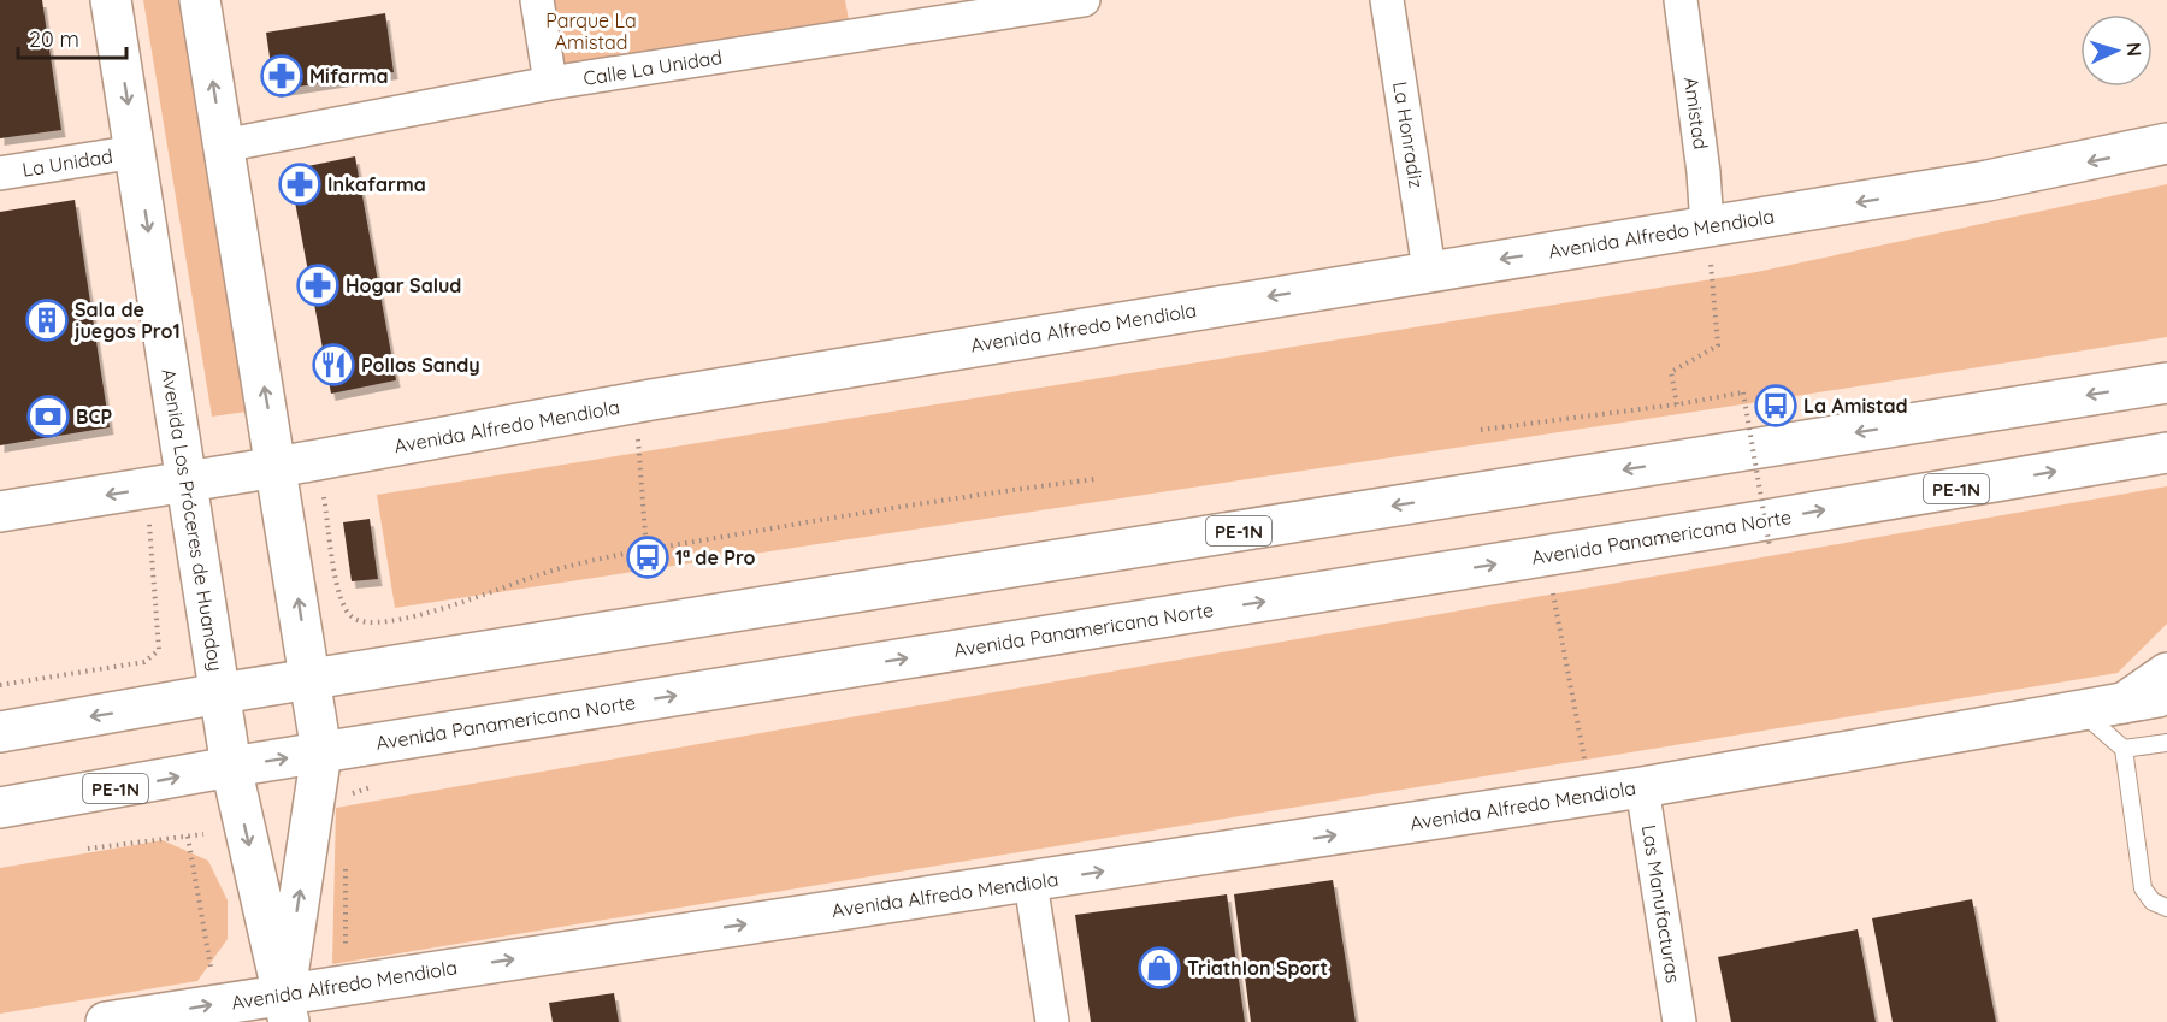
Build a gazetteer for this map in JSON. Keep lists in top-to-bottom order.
{
  "streets": {
    "main road": [
      "Avenida Alfredo Mendiola",
      "PE-1N",
      "Avenida Los Próceres de Huandoy",
      "Avenida Panamericana Norte"
    ],
    "street": [
      "Calle La Unidad",
      "Amistad",
      "La Honradiz",
      "La Unidad",
      "Las Manufacturas"
    ]
  },
  "crossings": [
    ["Amistad", "Avenida Alfredo Mendiola"],
    ["La Honradiz", "Avenida Alfredo Mendiola"],
    ["La Unidad", "Avenida Los Próceres de Huandoy"],
    ["Avenida Alfredo Mendiola", "Avenida Los Próceres de Huandoy"],
    ["Avenida Alfredo Mendiola", "Las Manufacturas"],
    ["PE-1N", "Avenida Los Próceres de Huandoy"],
    ["Avenida Los Próceres de Huandoy", "Avenida Panamericana Norte"]
  ],
  "parks": ["Parque La Amistad"],
  "places": {
    "pharmacy": ["Mifarma", "Inkafarma", "Hogar Salud"],
    "building": ["Sala de juegos Pro1"],
    "restaurant": ["Pollos Sandy"],
    "bus stop": ["La Amistad", "1ª de Pro"],
    "bank": ["BCP"],
    "shop": ["Triathlon Sport"]
  },
  "scale_bar": "20 m",
  "north": "right"
}
